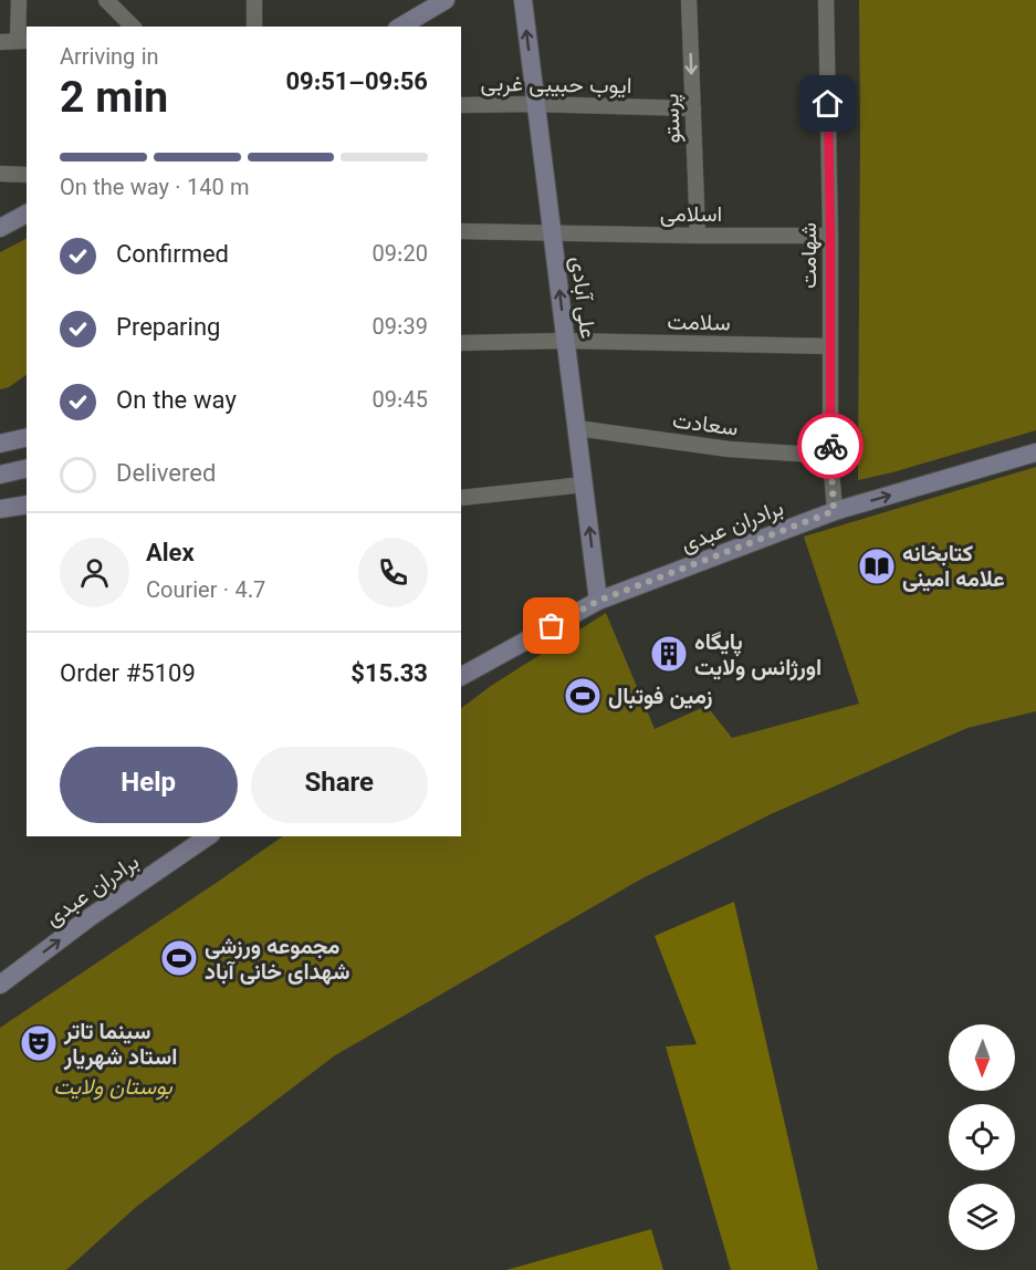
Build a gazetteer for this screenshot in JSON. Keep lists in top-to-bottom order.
{
  "streets": {
    "main road": ["علی آبادی", "برادران عبدی"],
    "street": [
      "ایوب حبیبی غربی",
      "پرستو",
      "اسلامی",
      "شهامت",
      "سلامت",
      "سعادت"
    ]
  },
  "crossings": [
    ["ایوب حبیبی غربی", "پرستو"],
    ["ایوب حبیبی غربی", "علی آبادی"],
    ["پرستو", "اسلامی"],
    ["اسلامی", "شهامت"],
    ["اسلامی", "علی آبادی"],
    ["شهامت", "سلامت"],
    ["شهامت", "سعادت"],
    ["شهامت", "برادران عبدی"],
    ["علی آبادی", "سلامت"],
    ["علی آبادی", "سعادت"],
    ["علی آبادی", "برادران عبدی"]
  ],
  "one_way": ["پرستو", "علی آبادی", "برادران عبدی"],
  "parks": ["بوستان ولایت"],
  "places": {
    "library": ["کتابخانه علامه امینی"],
    "building": ["پایگاه اورژانس ولایت"],
    "sports": ["زمین فوتبال", "مجموعه ورزشی شهدای خانی آباد"],
    "theatre": ["سینما تاتر استاد شهریار"]
  },
  "north": "bottom",
  "page": {
    "heading": ["2 min", "Arriving in", "09:51–09:56"],
    "panel": [
      "Alex",
      "Courier · 4.7",
      "Order #5109",
      "$15.33"
    ],
    "bar": "On the way · 140 m",
    "list": [
      ["Confirmed", "09:20"],
      ["Preparing", "09:39"],
      ["On the way", "09:45"],
      "Delivered"
    ],
    "buttons": ["Help", "Share"]
  }
}
